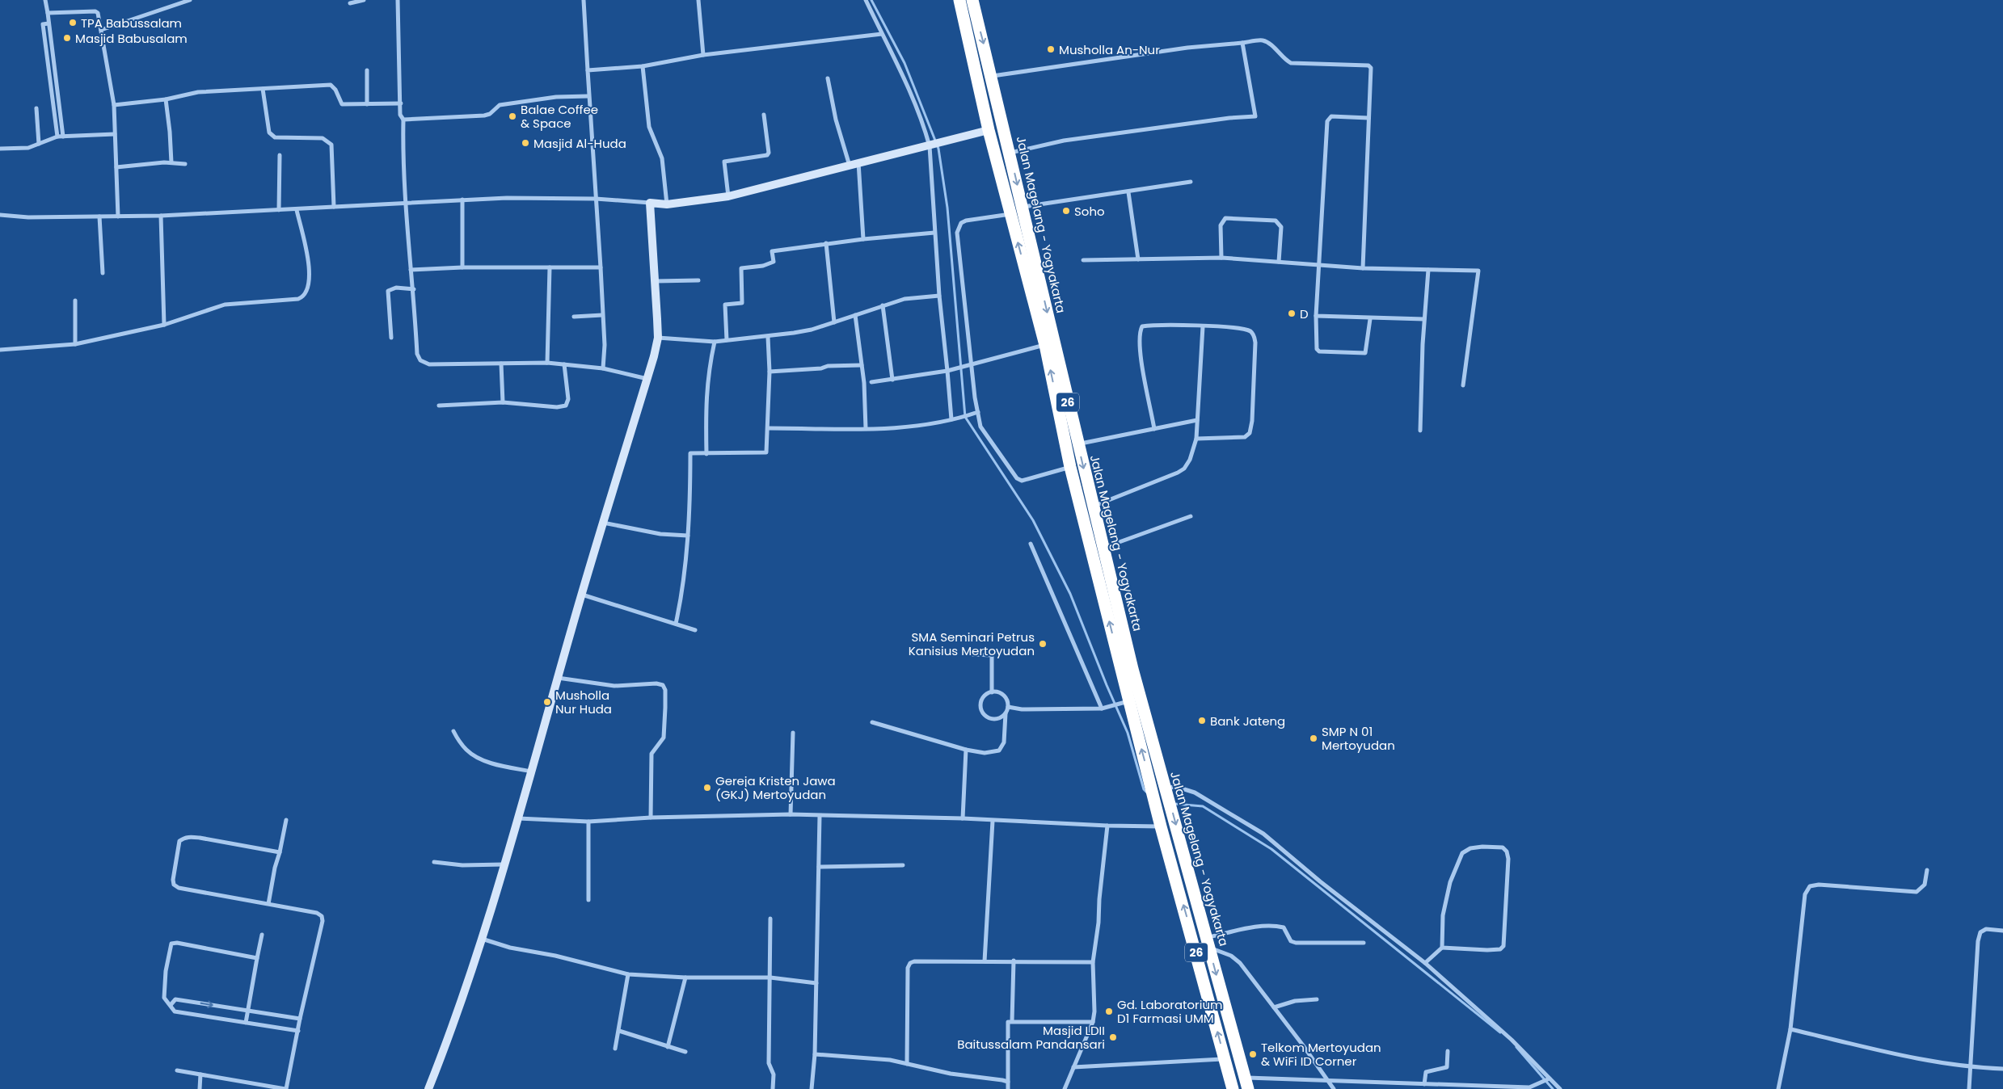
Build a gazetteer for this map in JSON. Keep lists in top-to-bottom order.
{
  "streets": {
    "highway": ["Jalan Magelang - Yogyakarta", "26"]
  },
  "places": [
    "TPA Babussalam",
    "Masjid Babusalam",
    "Musholla An-Nur",
    "Balae Coffee & Space",
    "Masjid Al-Huda",
    "Soho",
    "D",
    "SMA Seminari Petrus Kanisius Mertoyudan",
    "Musholla Nur Huda",
    "Bank Jateng",
    "SMP N 01 Mertoyudan",
    "Gereja Kristen Jawa (GKJ) Mertoyudan",
    "Gd. Laboratorium D1 Farmasi UMM",
    "Masjid LDII Baitussalam Pandansari",
    "Telkom Mertoyudan & WiFi ID Corner"
  ]
}
